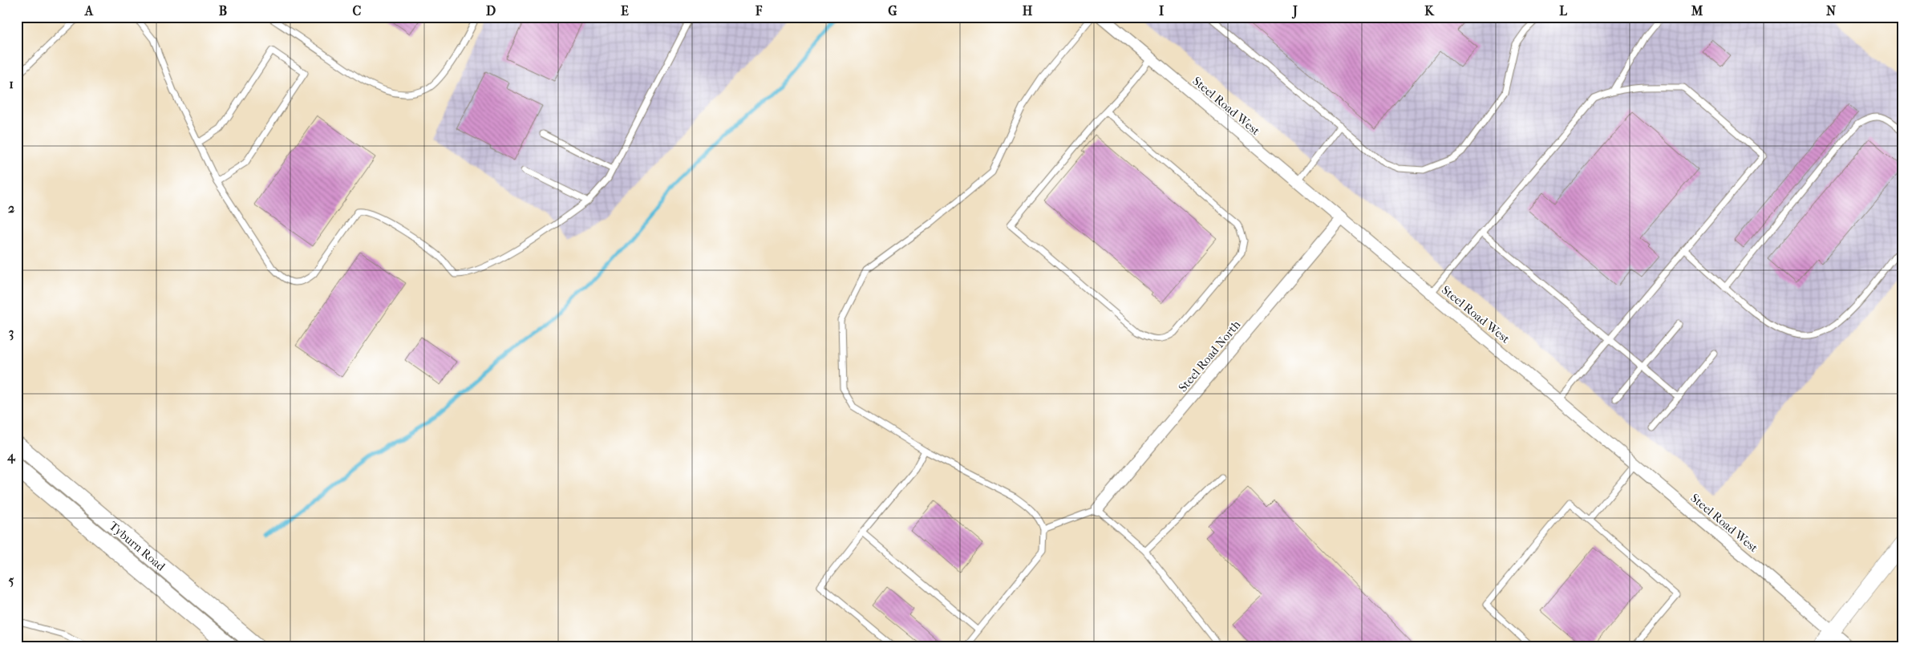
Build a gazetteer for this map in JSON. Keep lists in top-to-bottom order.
{
  "streets": {
    "main road": ["Tyburn Road"],
    "street": ["Steel Road West", "Steel Road North"]
  },
  "crossings": [
    ["Steel Road West", "Steel Road North"]
  ],
  "grid": {
    "columns": [
      "A",
      "B",
      "C",
      "D",
      "E",
      "F",
      "G",
      "H",
      "I",
      "J",
      "K",
      "L",
      "M",
      "N"
    ],
    "rows": [
      "1",
      "2",
      "3",
      "4",
      "5"
    ]
  }
}
